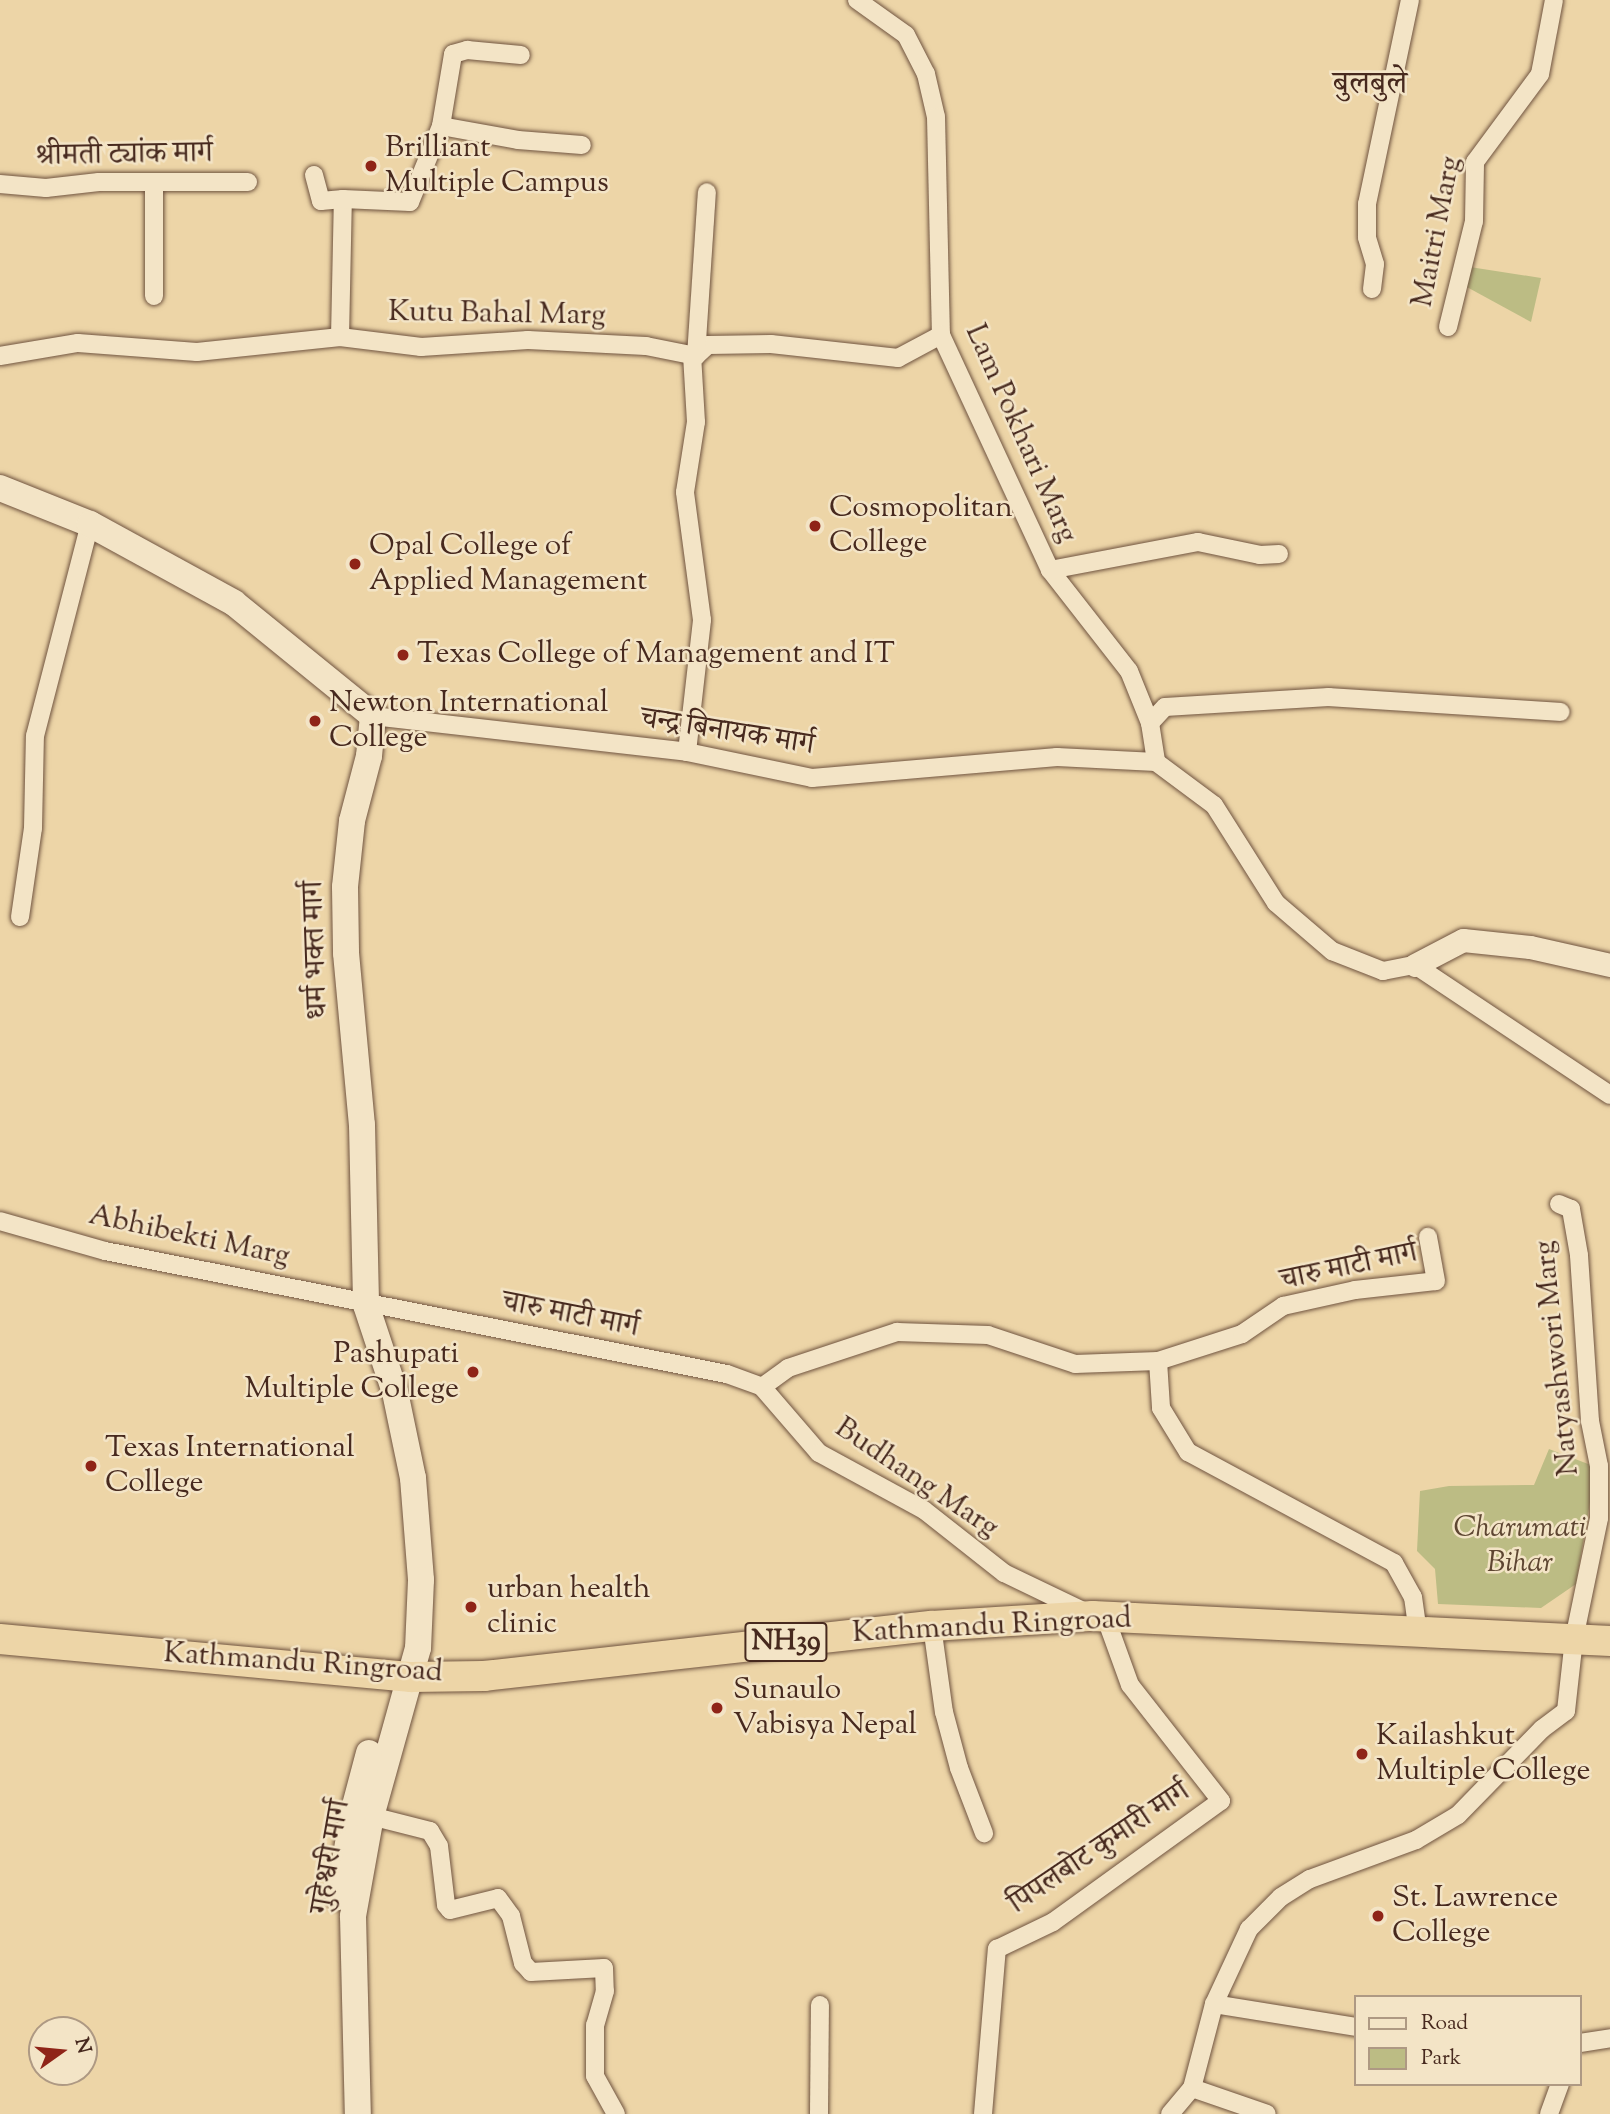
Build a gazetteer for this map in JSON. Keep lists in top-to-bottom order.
{
  "streets": {
    "highway": ["Kathmandu Ringroad", "NH39"],
    "main road": ["धर्म भक्त मार्ग", "गुहेश्वरी मार्ग"],
    "street": [
      "श्रीमती ट्यांक मार्ग",
      "Maitri Marg",
      "Kutu Bahal Marg",
      "Lam Pokhari Marg",
      "चन्द्र बिनायक मार्ग",
      "Abhibekti Marg",
      "चारु माटी मार्ग",
      "Natyashwori Marg",
      "Budhang Marg",
      "पिपलबोट कुमारी मार्ग"
    ]
  },
  "crossings": [
    ["चन्द्र बिनायक मार्ग", "धर्म भक्त मार्ग"],
    ["धर्म भक्त मार्ग", "Abhibekti Marg"],
    ["धर्म भक्त मार्ग", "चारु माटी मार्ग"],
    ["धर्म भक्त मार्ग", "गुहेश्वरी मार्ग"],
    ["Abhibekti Marg", "चारु माटी मार्ग"],
    ["चारु माटी मार्ग", "Budhang Marg"],
    ["Natyashwori Marg", "Kathmandu Ringroad"],
    ["Budhang Marg", "Kathmandu Ringroad"],
    ["Budhang Marg", "पिपलबोट कुमारी मार्ग"],
    ["Kathmandu Ringroad", "पिपलबोट कुमारी मार्ग"],
    ["Kathmandu Ringroad", "गुहेश्वरी मार्ग"]
  ],
  "districts": ["बुलबुले"],
  "parks": ["Charumati Bihar"],
  "places": [
    "Brilliant Multiple Campus",
    "Cosmopolitan College",
    "Opal College of Applied Management",
    "Texas College of Management and IT",
    "Newton International College",
    "Pashupati Multiple College",
    "Texas International College",
    "urban health clinic",
    "Sunaulo Vabisya Nepal",
    "Kailashkut Multiple College",
    "St. Lawrence College"
  ],
  "legend": ["Road", "Park"],
  "north": "right"
}
